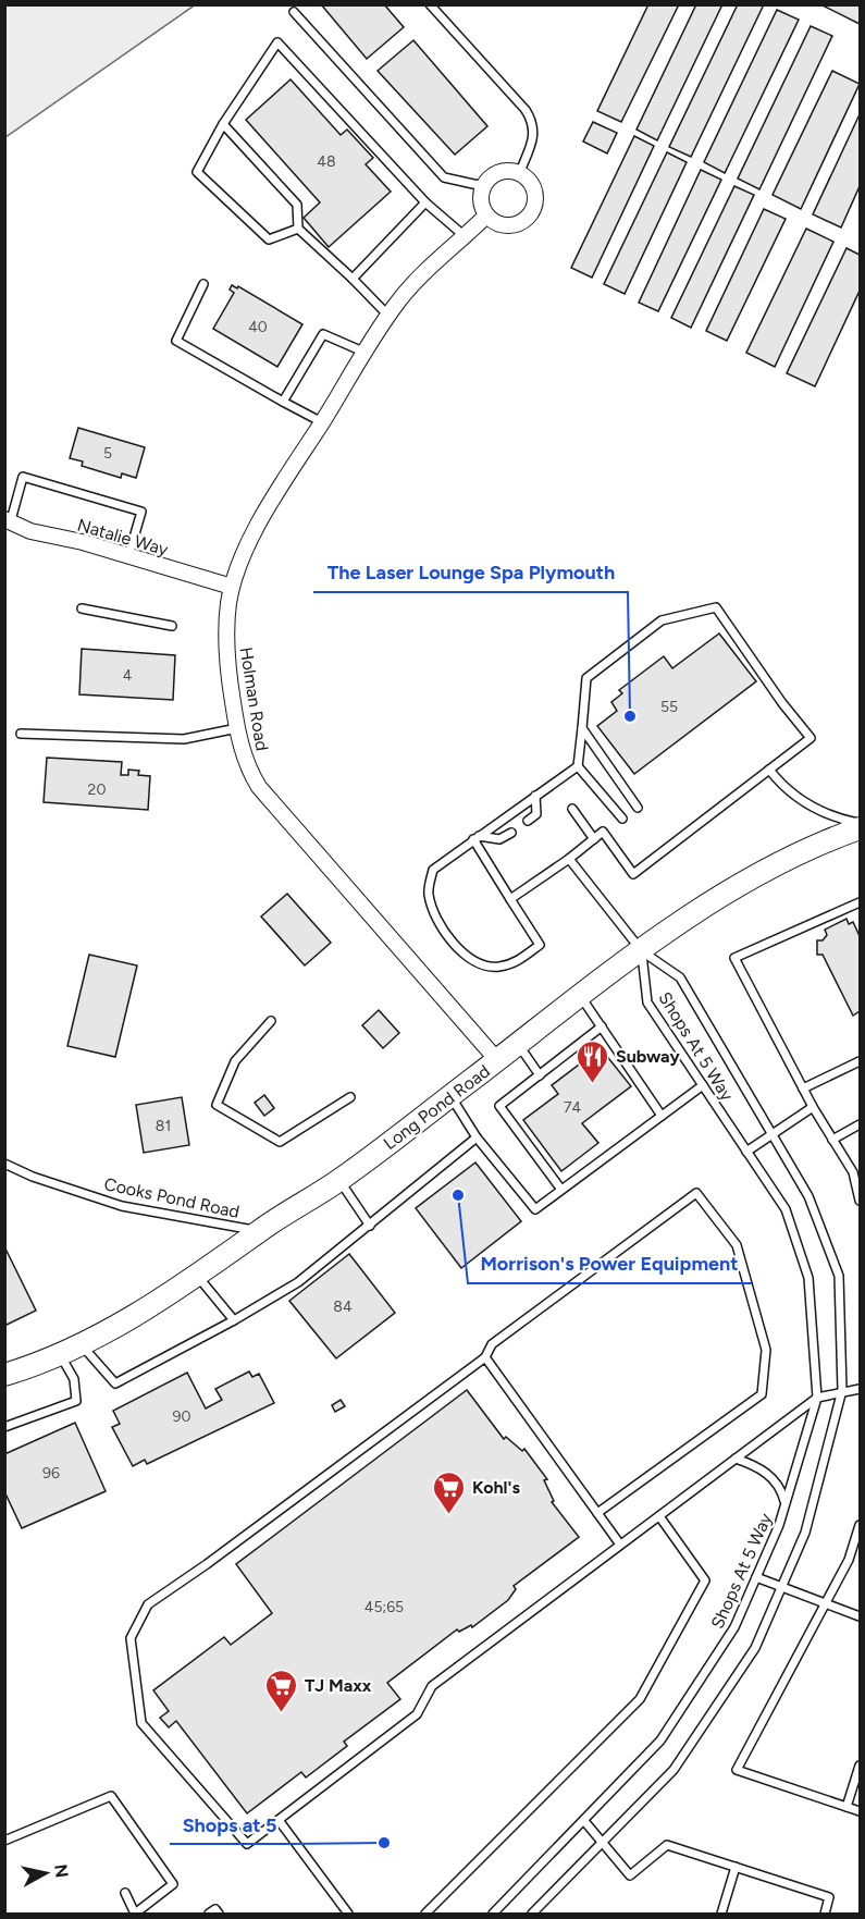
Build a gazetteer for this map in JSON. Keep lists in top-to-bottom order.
{
  "streets": {
    "street": ["Natalie Way", "Holman Road", "Long Pond Road"],
    "lane": ["Shops At 5 Way", "Cooks Pond Road"]
  },
  "crossings": [
    ["Natalie Way", "Holman Road"],
    ["Holman Road", "Long Pond Road"],
    ["Shops At 5 Way", "Long Pond Road"],
    ["Long Pond Road", "Cooks Pond Road"]
  ],
  "places": {
    "other": ["The Laser Lounge Spa Plymouth", "Morrison's Power Equipment", "Shops at 5"],
    "restaurant": ["Subway"],
    "supermarket": ["Kohl's", "TJ Maxx"]
  },
  "house_numbers": [
    "48",
    "40",
    "5",
    "4",
    "55",
    "20",
    "74",
    "81",
    "84",
    "90",
    "96",
    "45;65"
  ],
  "north": "right"
}
